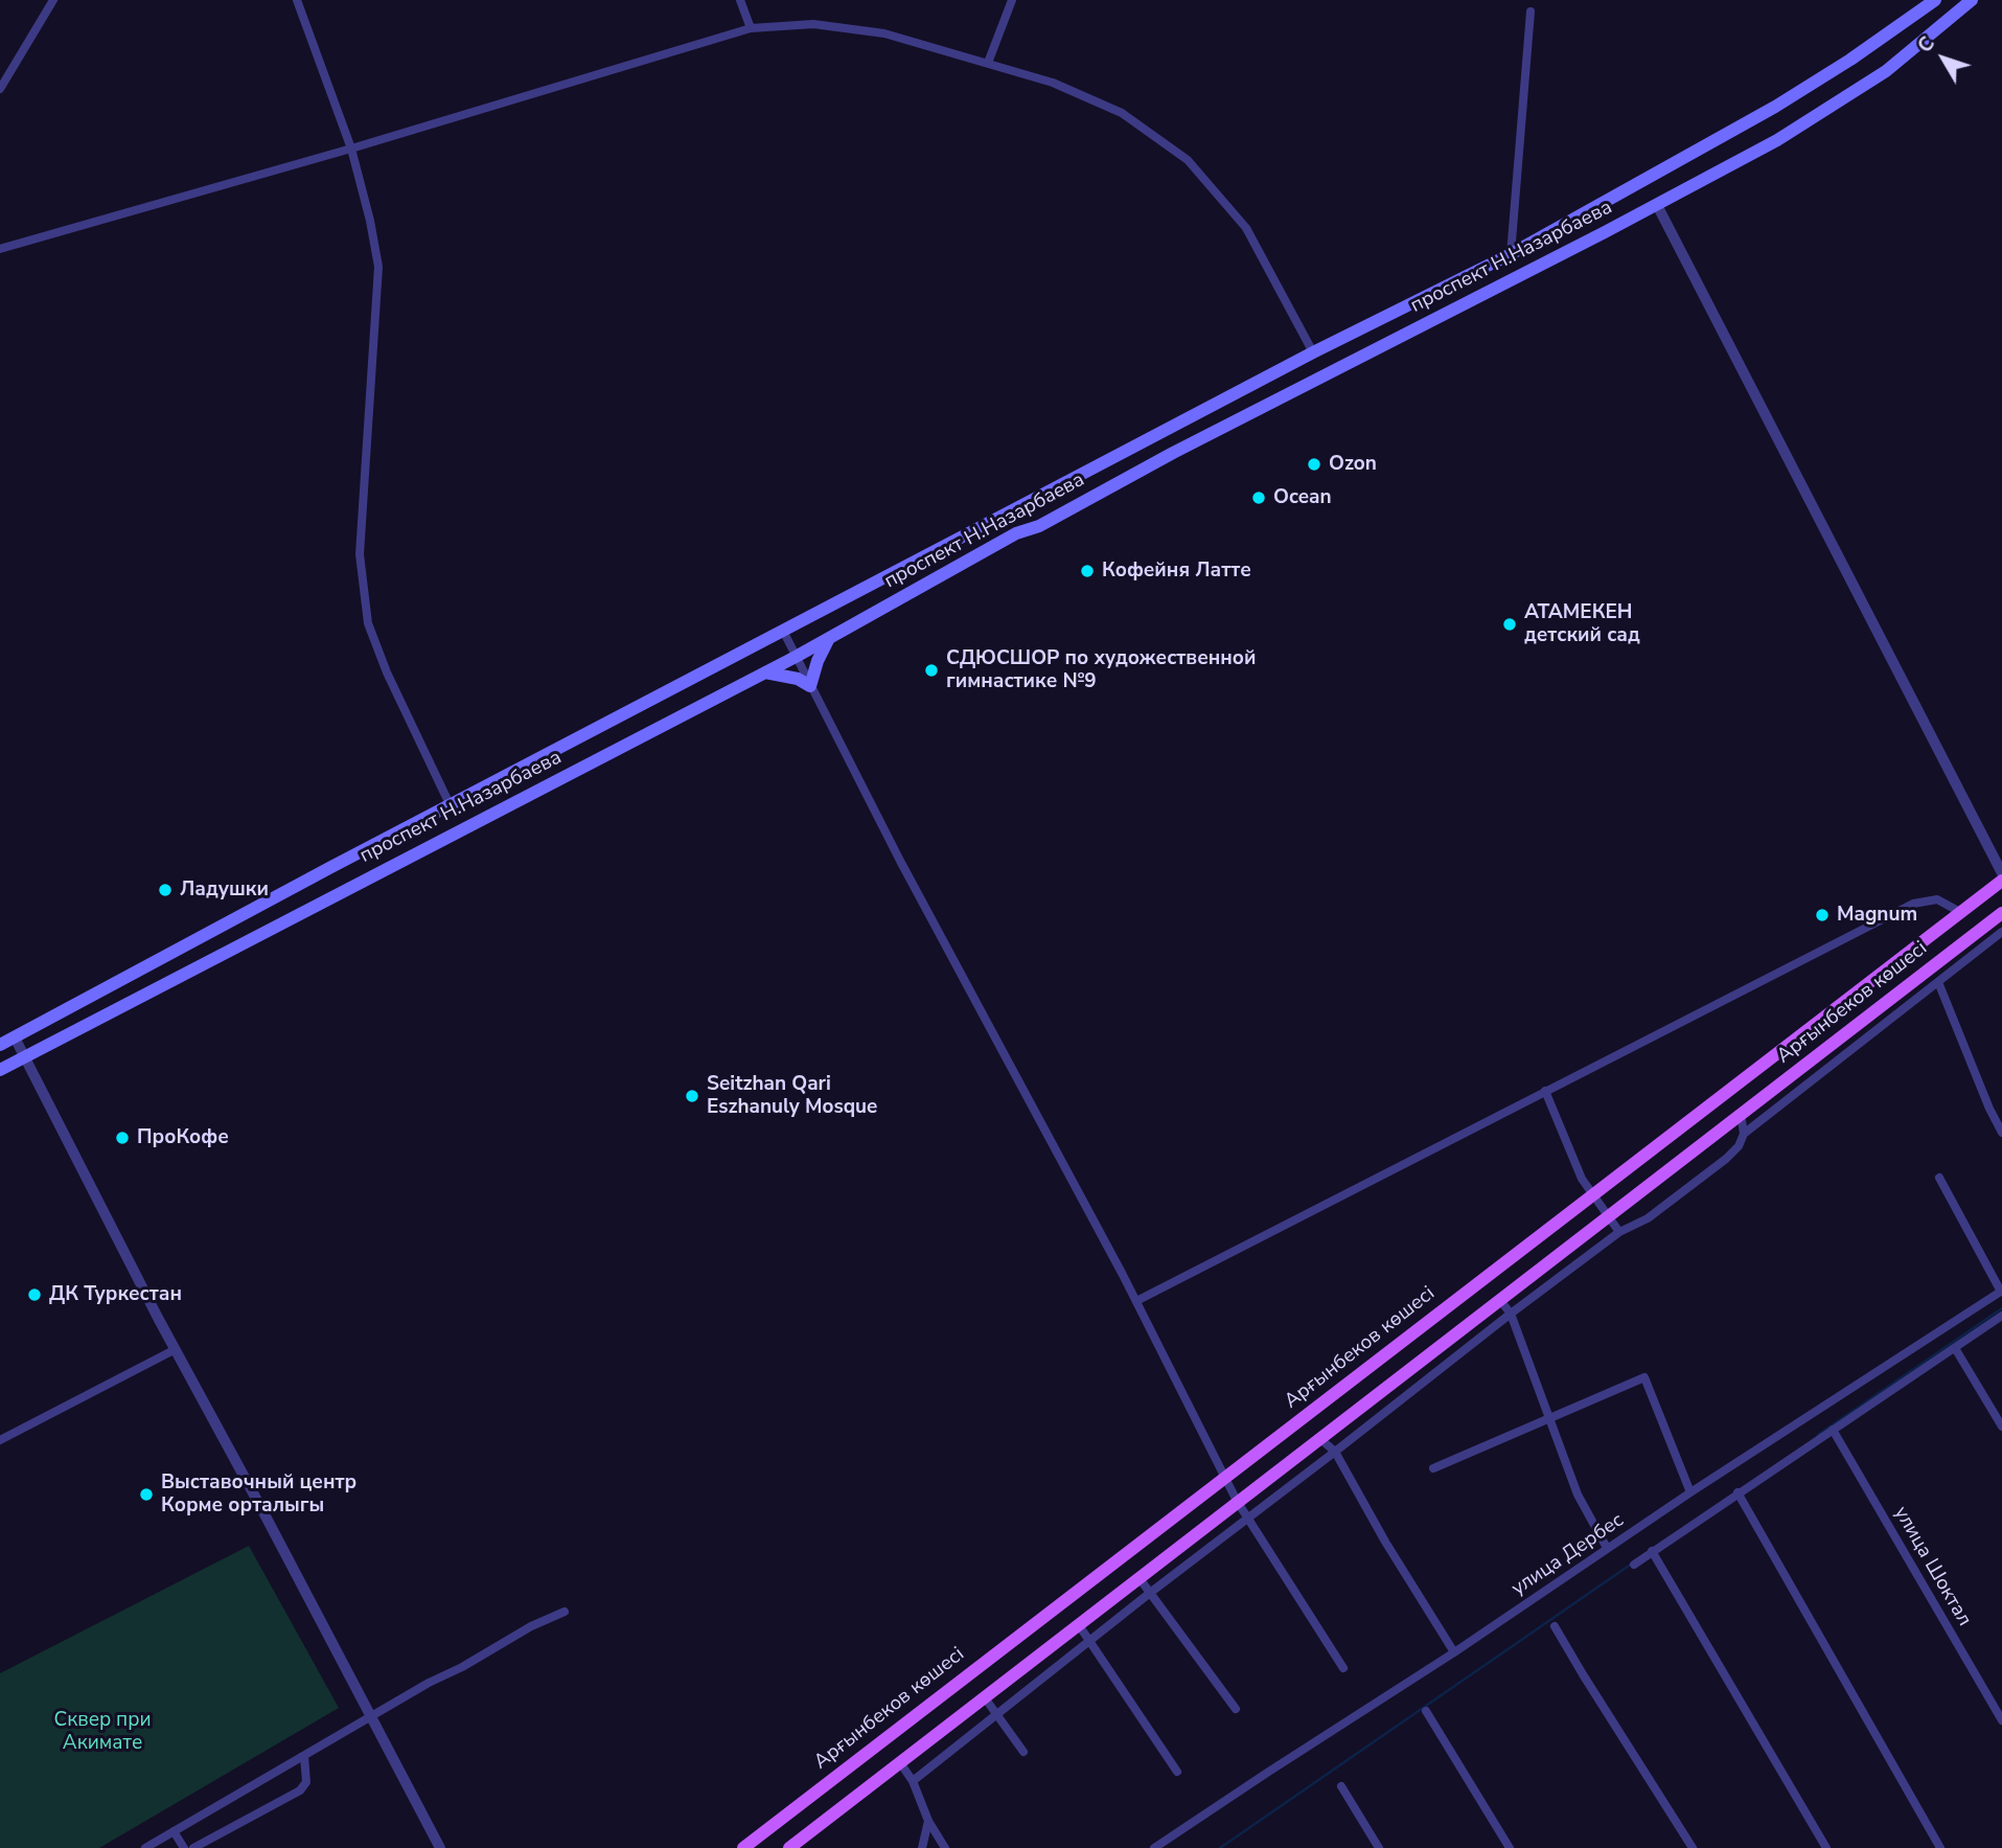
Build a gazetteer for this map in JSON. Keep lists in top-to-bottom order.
{
  "streets": {
    "main road": ["проспект Н.Назарбаева", "Арғынбеков көшесі"],
    "street": ["улица Дербес", "улица Шоктал"]
  },
  "parks": ["Сквер при Акимате"],
  "places": [
    "Ozon",
    "Ocean",
    "Кофейня Латте",
    "АТАМЕКЕН детский сад",
    "СДЮСШОР по художественной гимнастике №9",
    "Ладушки",
    "Magnum",
    "Seitzhan Qari Eszhanuly Mosque",
    "ПроКофе",
    "ДК Туркестан",
    "Выставочный центр Корме орталыгы"
  ],
  "north": "top left"
}
